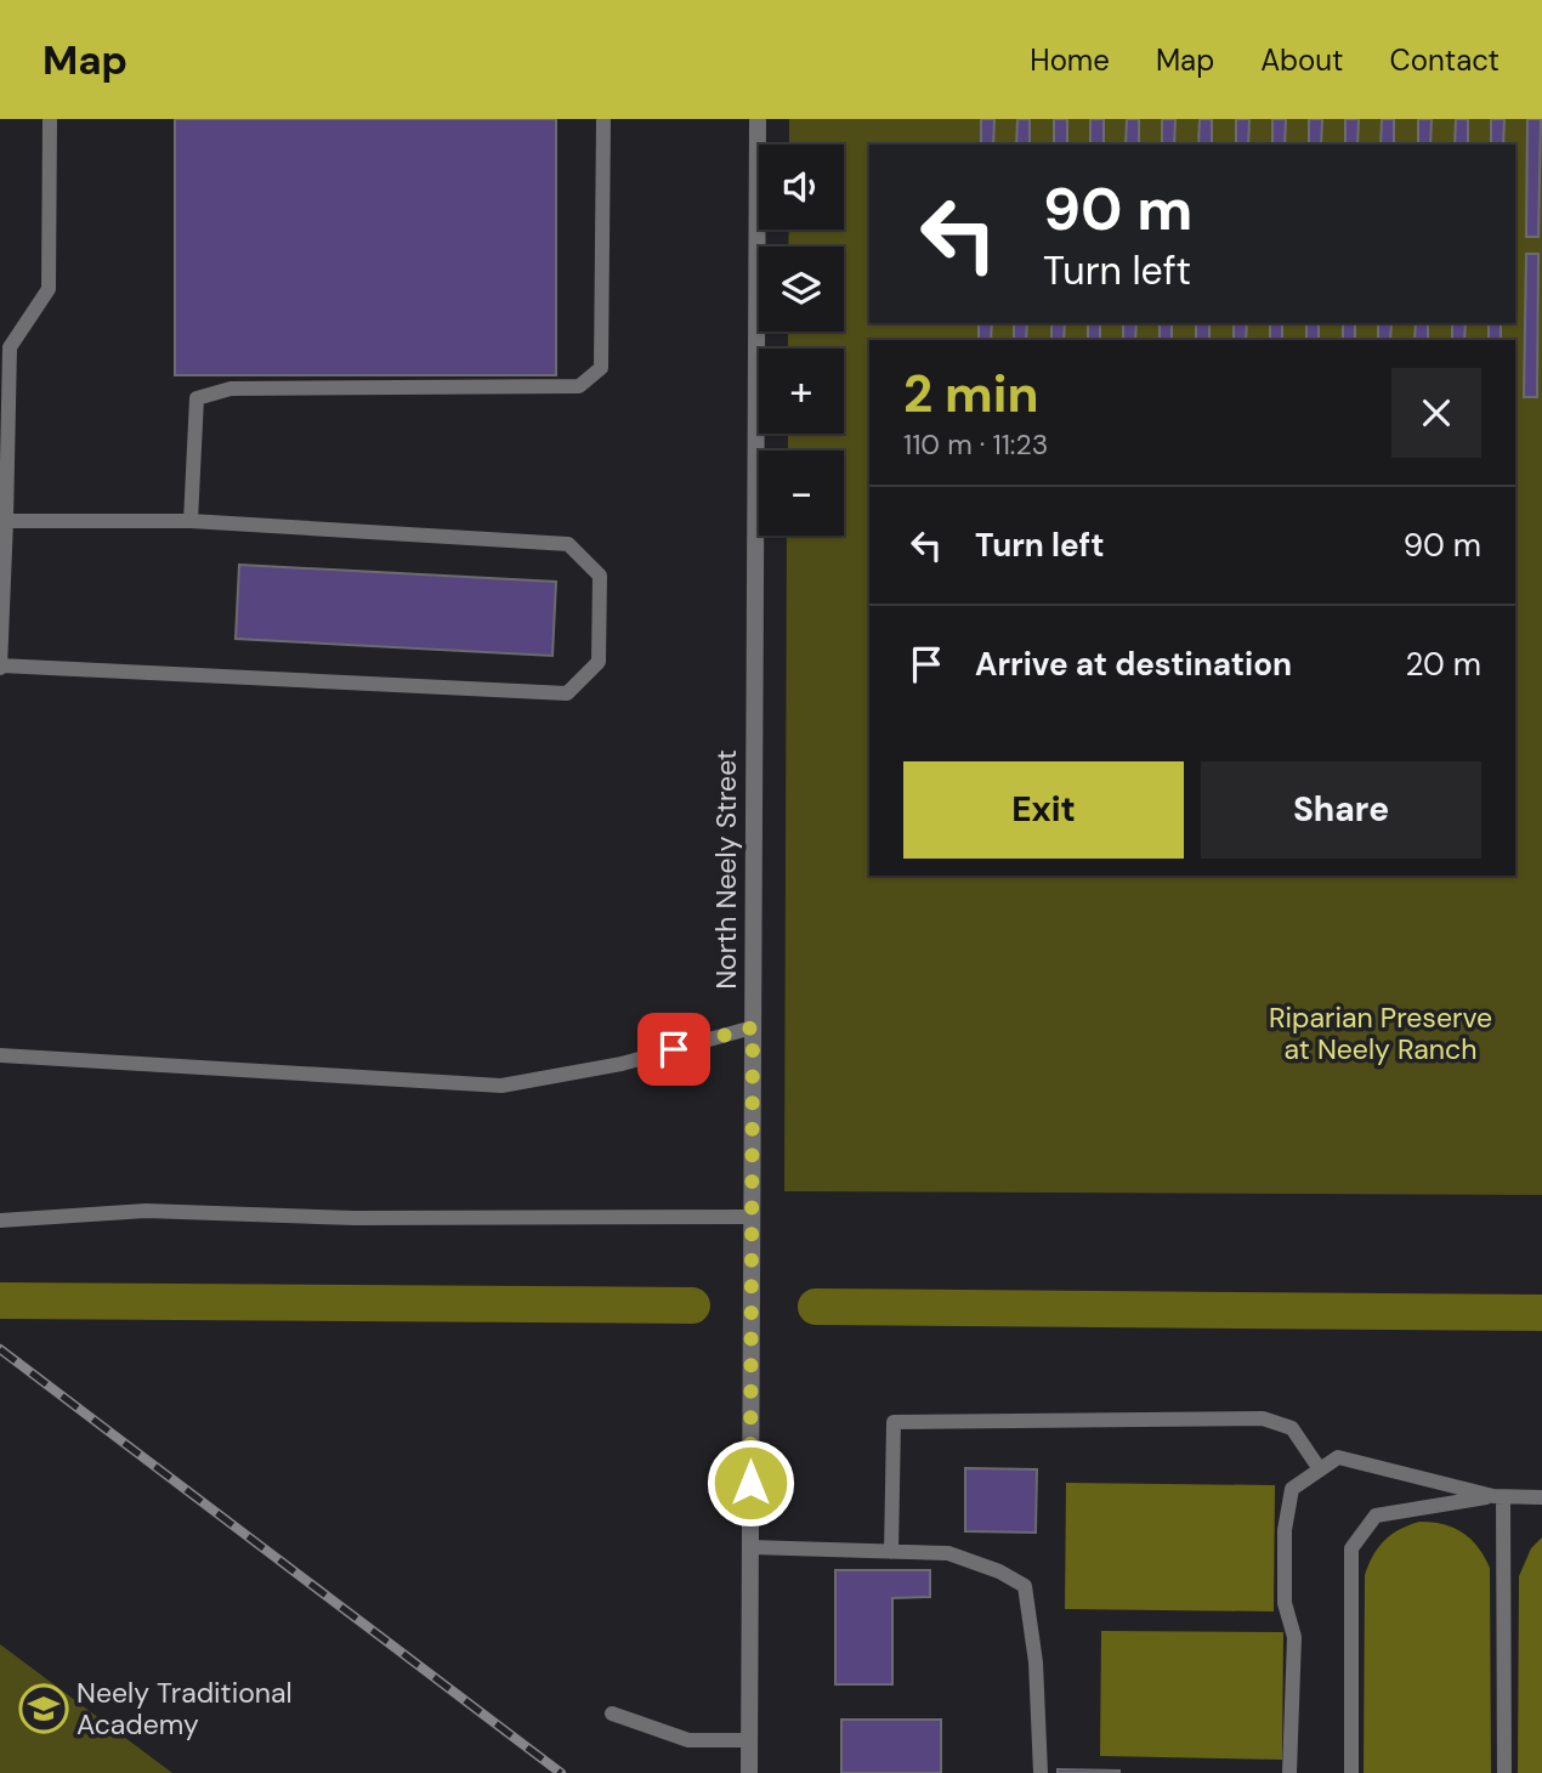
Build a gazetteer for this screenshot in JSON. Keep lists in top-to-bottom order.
{
  "streets": {
    "street": ["North Neely Street"]
  },
  "parks": ["Riparian Preserve at Neely Ranch"],
  "places": {
    "school or university": ["Neely Traditional Academy"]
  },
  "page": {
    "header": "Map",
    "nav": [
      "Home",
      "Map",
      "About",
      "Contact"
    ],
    "map_buttons": ["+", "−"],
    "turn": ["90 m", "Turn left"],
    "heading": ["2 min", "110 m · 11:23"],
    "list": [
      {
        "name": "Turn left",
        "value": "90 m"
      },
      {
        "name": "Arrive at destination",
        "value": "20 m"
      }
    ],
    "buttons": ["Exit", "Share"]
  }
}
